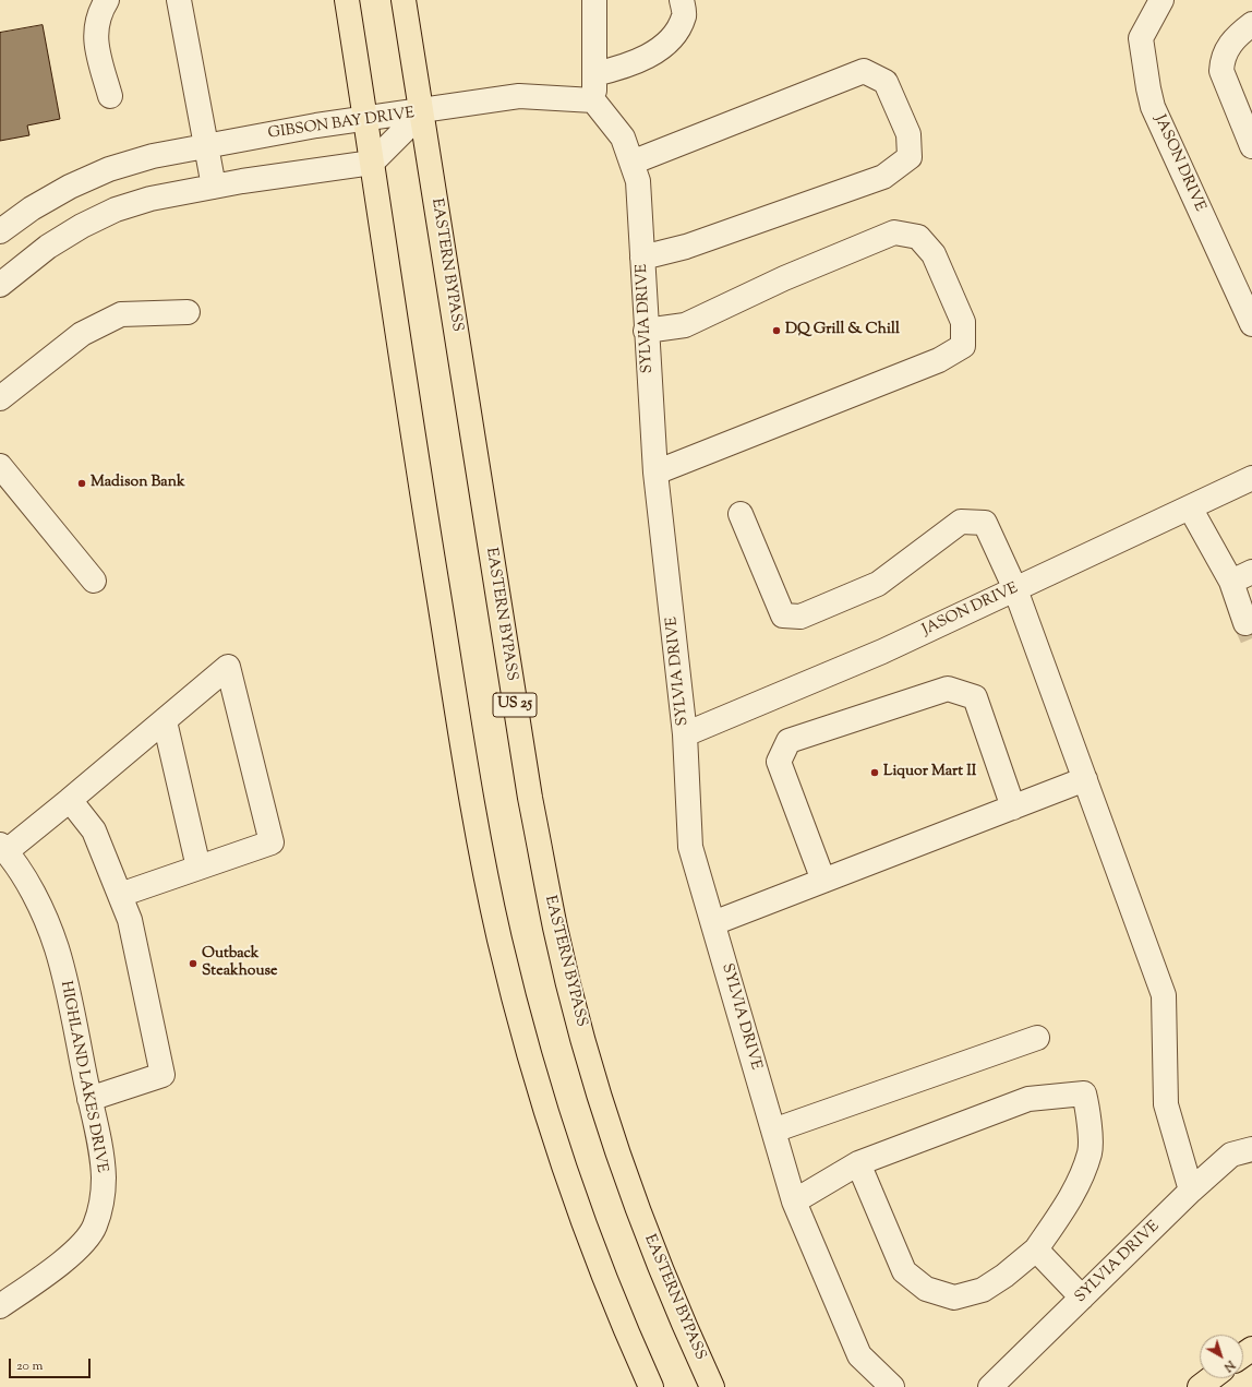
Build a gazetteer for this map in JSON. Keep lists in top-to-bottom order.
{
  "streets": {
    "main road": ["EASTERN BYPASS", "US 25"],
    "street": [
      "GIBSON BAY DRIVE",
      "JASON DRIVE",
      "SYLVIA DRIVE",
      "HIGHLAND LAKES DRIVE"
    ]
  },
  "crossings": [
    ["GIBSON BAY DRIVE", "EASTERN BYPASS"],
    ["JASON DRIVE", "SYLVIA DRIVE"]
  ],
  "places": [
    "DQ Grill & Chill",
    "Madison Bank",
    "Liquor Mart II",
    "Outback Steakhouse"
  ],
  "scale_bar": "20 m",
  "north": "bottom right"
}
